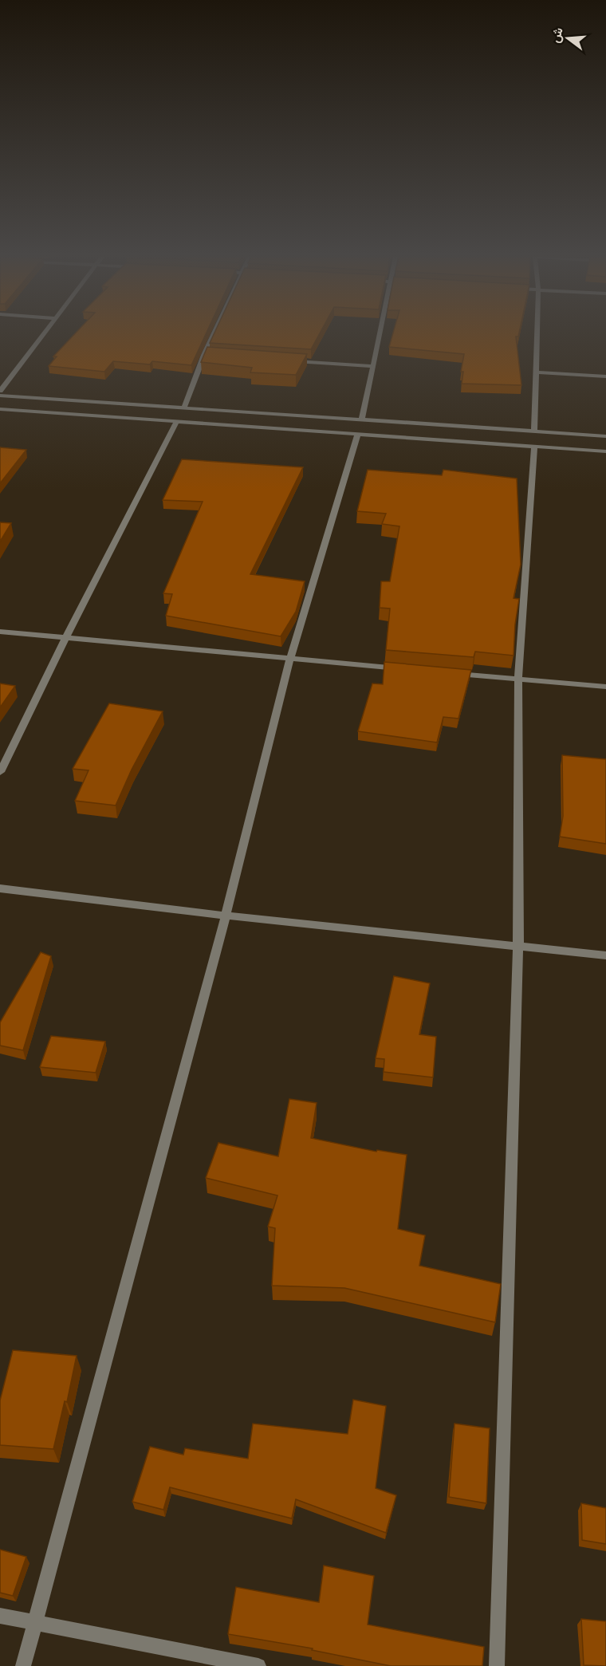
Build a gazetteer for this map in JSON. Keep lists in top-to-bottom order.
{
  "north": "left"
}
